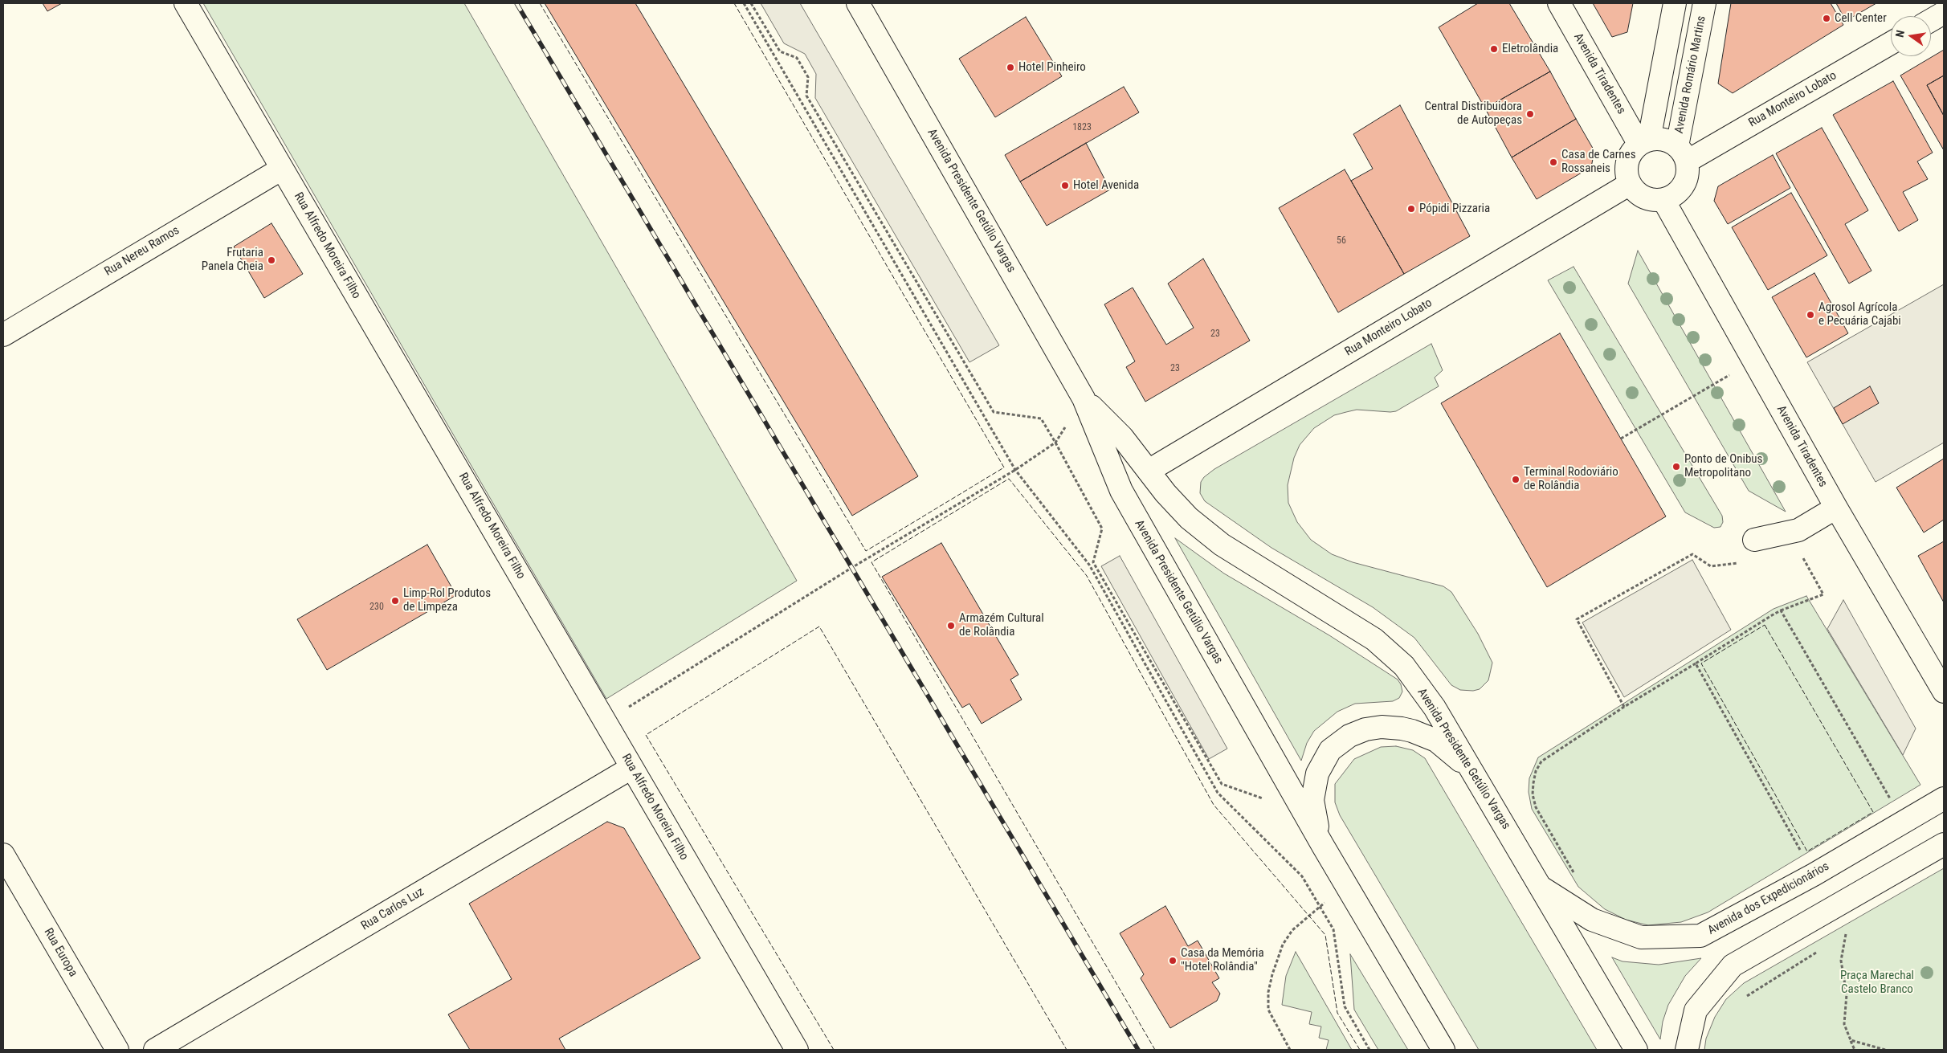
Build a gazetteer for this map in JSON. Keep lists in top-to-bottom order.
{
  "streets": {
    "street": [
      "Avenida Tiradentes",
      "Avenida Romário Martins",
      "Rua Monteiro Lobato",
      "Avenida Presidente Getúlio Vargas",
      "Rua Alfredo Moreira Filho",
      "Rua Nereu Ramos",
      "Avenida dos Expedicionários",
      "Rua Carlos Luz",
      "Rua Europa"
    ]
  },
  "crossings": [
    ["Avenida Tiradentes", "Avenida Romário Martins"],
    ["Avenida Tiradentes", "Rua Monteiro Lobato"],
    ["Avenida Romário Martins", "Rua Monteiro Lobato"],
    ["Rua Monteiro Lobato", "Avenida Presidente Getúlio Vargas"],
    ["Avenida Presidente Getúlio Vargas", "Avenida dos Expedicionários"],
    ["Rua Alfredo Moreira Filho", "Rua Nereu Ramos"],
    ["Rua Alfredo Moreira Filho", "Rua Carlos Luz"]
  ],
  "parks": ["Praça Marechal Castelo Branco"],
  "places": [
    "Cell Center",
    "Eletrolândia",
    "Hotel Pinheiro",
    "Central Distribuidora de Autopeças",
    "Casa de Carnes Rossaneis",
    "Hotel Avenida",
    "Pópidi Pizzaria",
    "Frutaria Panela Cheia",
    "Agrosol Agrícola e Pecuária Cajabi",
    "Ponto de Onibus Metropolitano",
    "Terminal Rodoviário de Rolândia",
    "Limp-Rol Produtos de Limpeza",
    "Armazém Cultural de Rolândia",
    "Casa da Memória \"Hotel Rolândia\""
  ],
  "house_numbers": [
    "1823",
    "56",
    "23",
    "23",
    "230"
  ],
  "north": "left"
}
